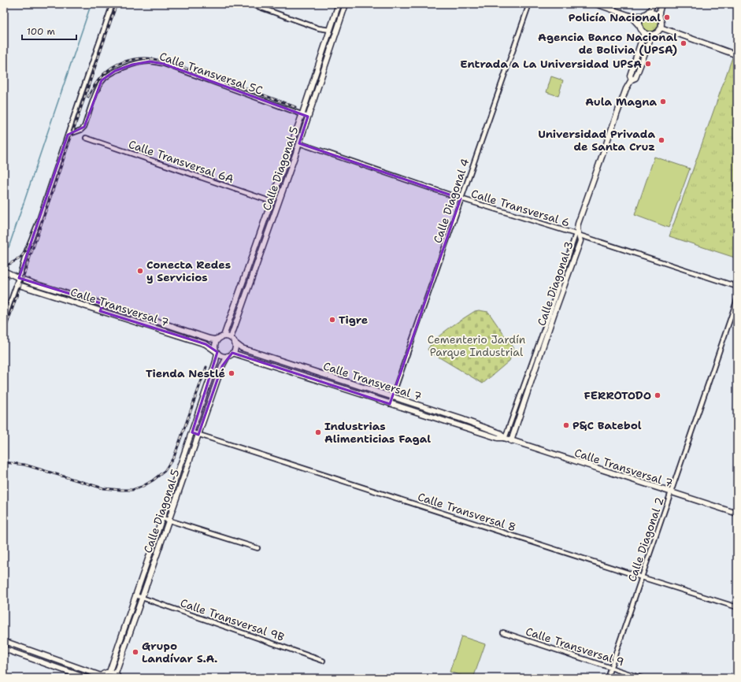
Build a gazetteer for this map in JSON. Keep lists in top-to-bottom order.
{
  "streets": {
    "street": [
      "Calle Transversal 5C",
      "Calle Transversal 6A",
      "Calle Diagonal 5",
      "Calle Diagonal 4",
      "Calle Transversal 6",
      "Calle Diagonal 3",
      "Calle Transversal 7",
      "Calle Transversal 8",
      "Calle Diagonal 2",
      "Calle Transversal 9B",
      "Calle Transversal 9"
    ]
  },
  "crossings": [
    ["Calle Transversal 5C", "Calle Diagonal 5"],
    ["Calle Transversal 6A", "Calle Diagonal 5"],
    ["Calle Diagonal 5", "Calle Transversal 6"],
    ["Calle Diagonal 5", "Calle Transversal 7"],
    ["Calle Diagonal 5", "Calle Transversal 8"],
    ["Calle Diagonal 5", "Calle Transversal 9B"],
    ["Calle Diagonal 4", "Calle Transversal 6"],
    ["Calle Diagonal 4", "Calle Transversal 7"],
    ["Calle Transversal 6", "Calle Diagonal 3"],
    ["Calle Diagonal 3", "Calle Transversal 7"],
    ["Calle Transversal 7", "Calle Diagonal 2"],
    ["Calle Transversal 8", "Calle Diagonal 2"],
    ["Calle Diagonal 2", "Calle Transversal 9"]
  ],
  "parks": ["Cementerio Jardín Parque Industrial"],
  "places": [
    "Policía Nacional",
    "Agencia Banco Nacional de Bolivia (UPSA)",
    "Entrada a La Universidad UPSA",
    "Aula Magna",
    "Universidad Privada de Santa Cruz",
    "Conecta Redes y Servicios",
    "Tigre",
    "Tienda Nestlé",
    "FERROTODO",
    "P&C Batebol",
    "Industrias Alimenticias Fagal",
    "Grupo Landívar S.A."
  ],
  "scale_bar": "100 m"
}
